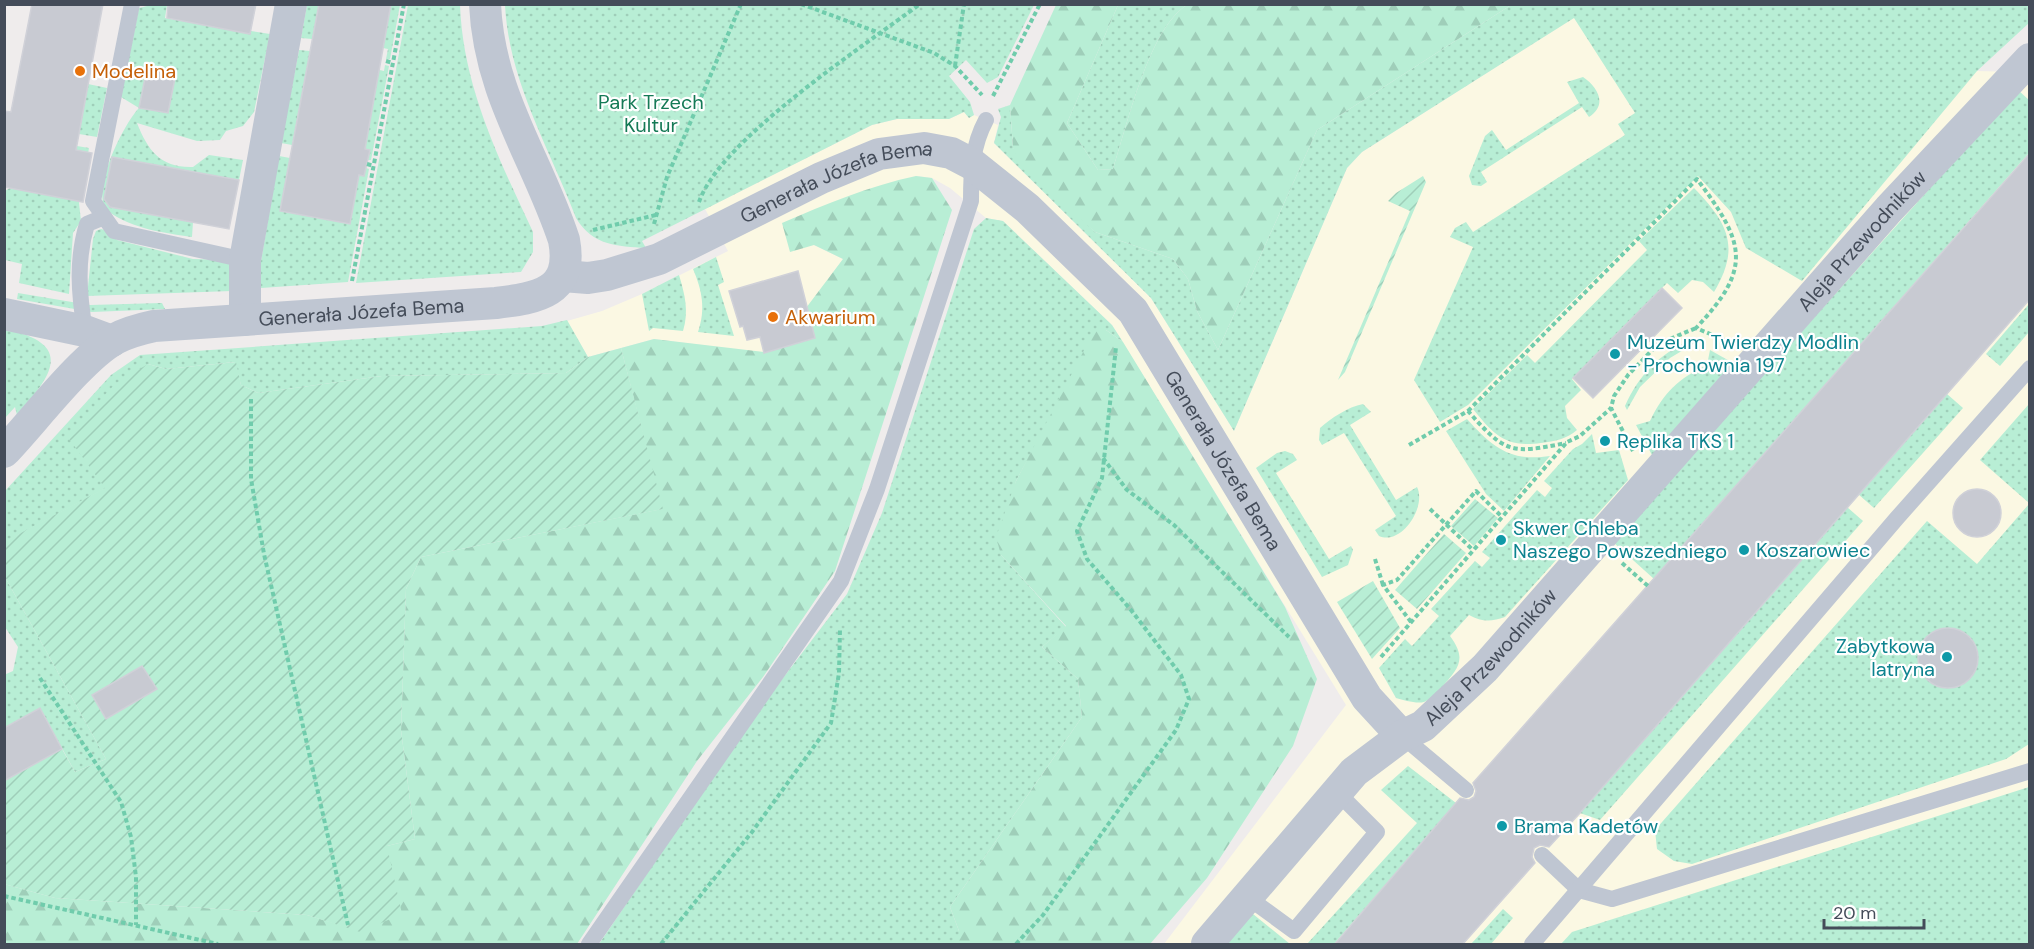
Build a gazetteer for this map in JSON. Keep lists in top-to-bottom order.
{
  "streets": {
    "street": ["Generała Józefa Bema", "Aleja Przewodników"]
  },
  "crossings": [
    ["Generała Józefa Bema", "Aleja Przewodników"]
  ],
  "parks": ["Park Trzech Kultur"],
  "places": [
    "Modelina",
    "Akwarium",
    "Muzeum Twierdzy Modlin - Prochownia 197",
    "Replika TKS 1",
    "Skwer Chleba Naszego Powszedniego",
    "Koszarowiec",
    "Zabytkowa latryna",
    "Brama Kadetów"
  ],
  "scale_bar": "20 m"
}
